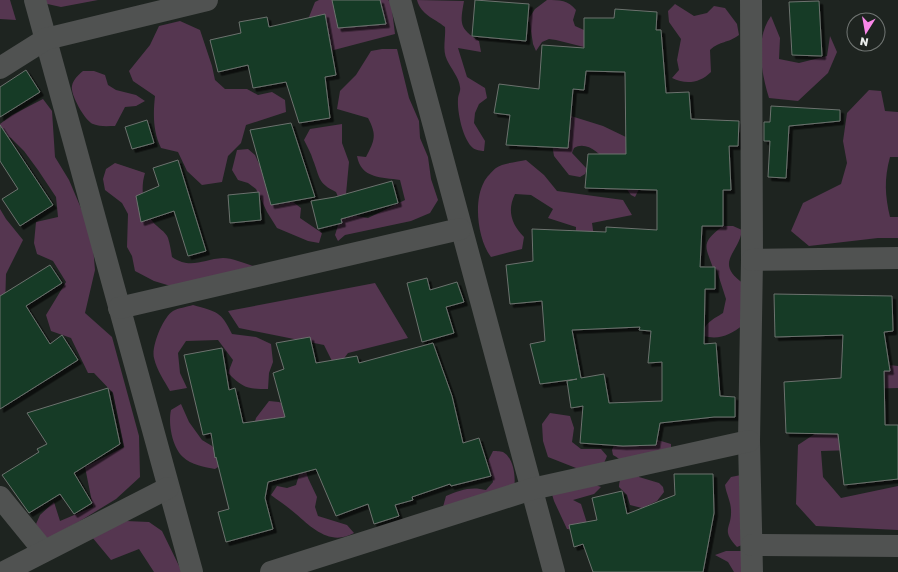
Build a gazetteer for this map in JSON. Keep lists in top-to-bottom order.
{
  "north": "bottom"
}
